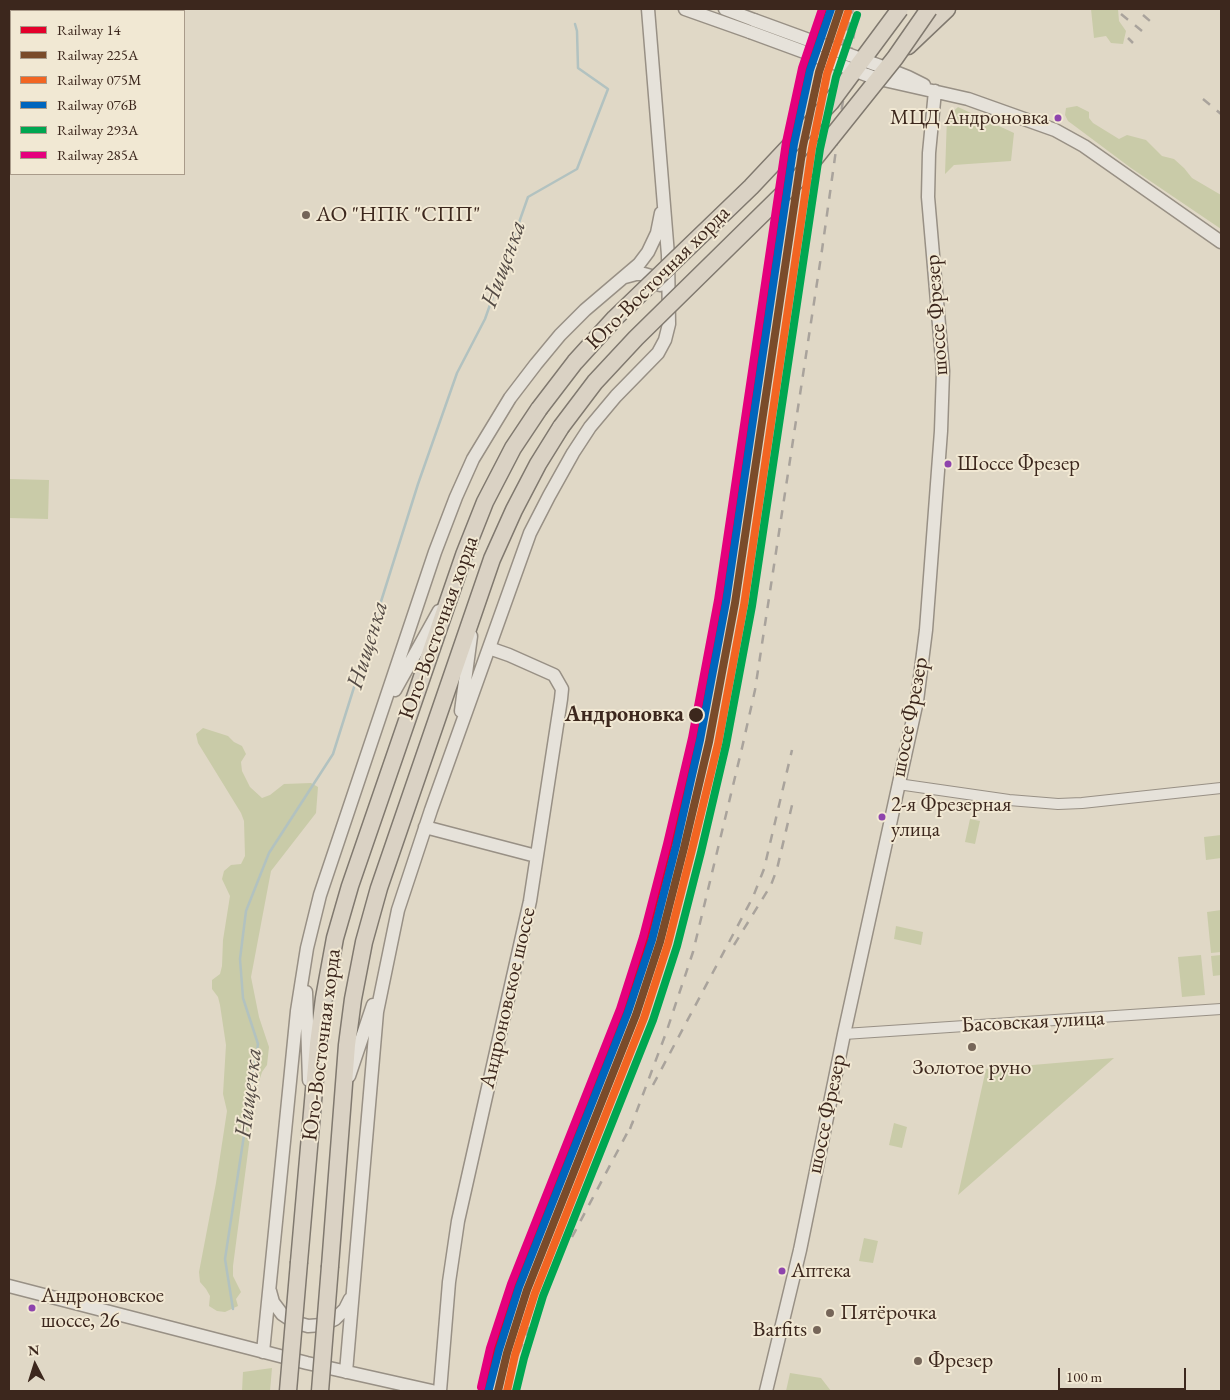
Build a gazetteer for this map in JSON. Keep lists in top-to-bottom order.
{
  "streets": {
    "main road": ["Юго-Восточная хорда"],
    "street": ["шоссе Фрезер", "Андроновское шоссе", "Басовская улица"]
  },
  "crossings": [
    ["шоссе Фрезер", "Басовская улица"]
  ],
  "water": ["Нищенка"],
  "places": [
    "МЦД Андроновка",
    "АО \"НПК \"СПП\"",
    "Шоссе Фрезер",
    "Андроновка",
    "2-я Фрезерная улица",
    "Золотое руно",
    "Аптека",
    "Андроновское шоссе, 26",
    "Пятёрочка",
    "Barfits",
    "Фрезер"
  ],
  "lines": [
    "rail line 14",
    "rail line 225А",
    "rail line 076В",
    "rail line 285А",
    "rail line 075М",
    "rail line 293А"
  ],
  "legend": [
    "Railway 14",
    "Railway 225А",
    "Railway 075М",
    "Railway 076В",
    "Railway 293А",
    "Railway 285А"
  ],
  "scale_bar": "100 m",
  "north": "top"
}
